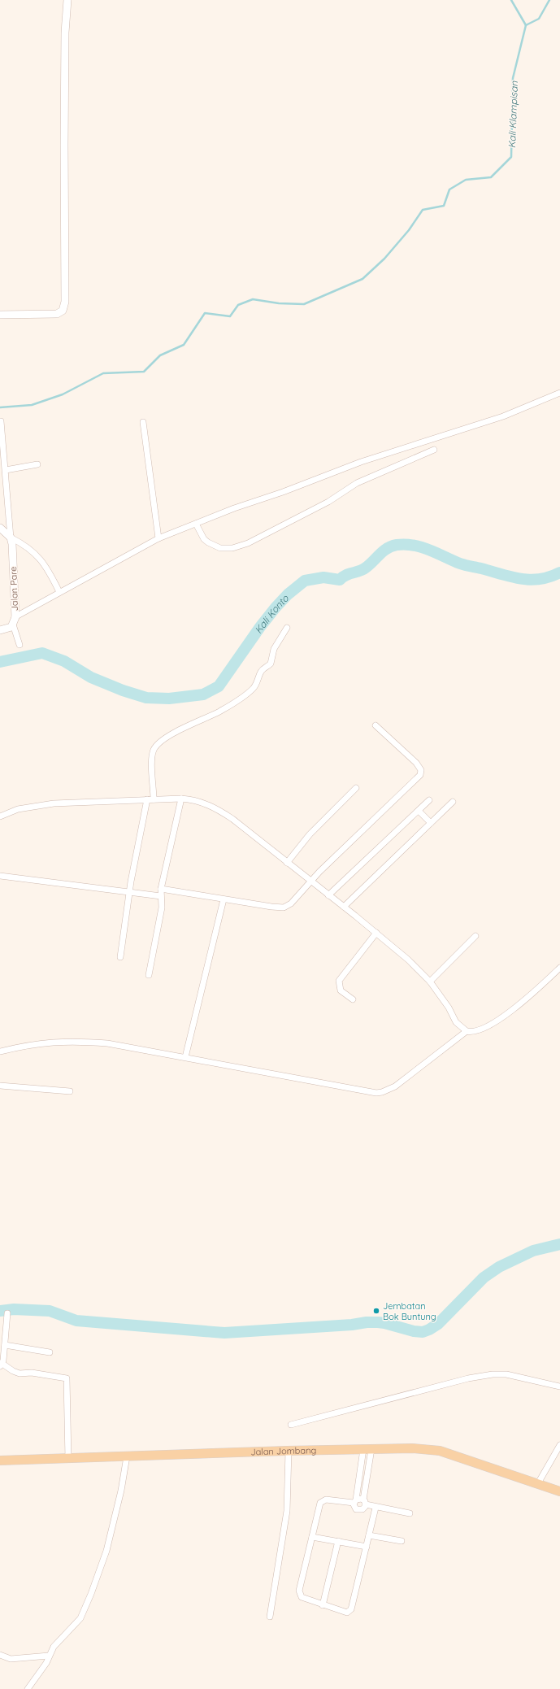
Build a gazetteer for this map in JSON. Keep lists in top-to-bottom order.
{
  "streets": {
    "main road": ["Jalan Jombang"],
    "street": ["Jalan Pare"]
  },
  "water": ["Kali Klampisan", "Kali Konto"],
  "places": ["Jembatan Bok Buntung"]
}
